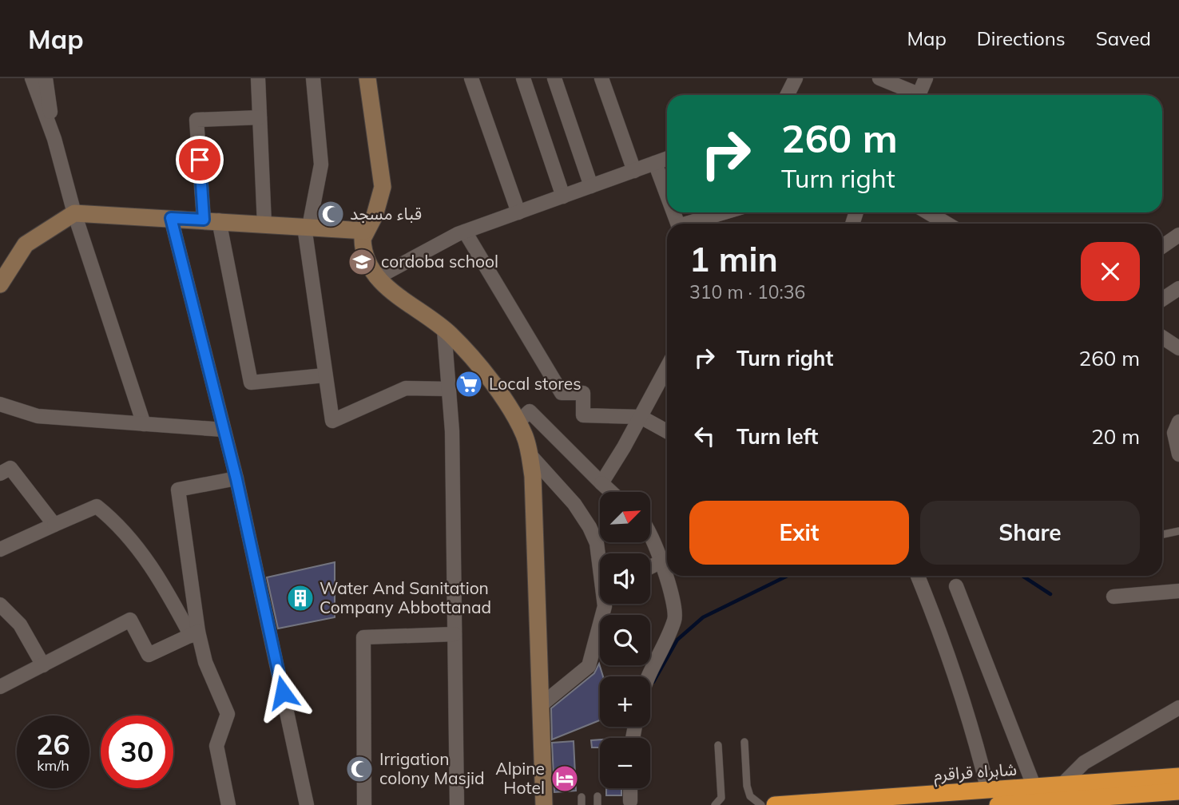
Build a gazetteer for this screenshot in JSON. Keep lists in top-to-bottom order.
{
  "streets": {
    "highway": ["شاہراہ قراقرم"]
  },
  "places": {
    "mosque": ["قباء مسجد", "Irrigation colony Masjid"],
    "school or university": ["cordoba school"],
    "supermarket": ["Local stores"],
    "building": ["Water And Sanitation Company Abbottanad"],
    "hotel": ["Alpine Hotel"]
  },
  "north": "top right",
  "page": {
    "header": "Map",
    "nav": ["Map", "Directions", "Saved"],
    "turn": ["260 m", "Turn right"],
    "heading": ["1 min", "310 m · 10:36"],
    "list": [
      {
        "name": "Turn right",
        "value": "260 m"
      },
      {
        "name": "Turn left",
        "value": "20 m"
      }
    ],
    "buttons": ["Exit", "Share"],
    "map_buttons": ["+", "−"],
    "speed": "26 km/h",
    "limit": "30"
  }
}
